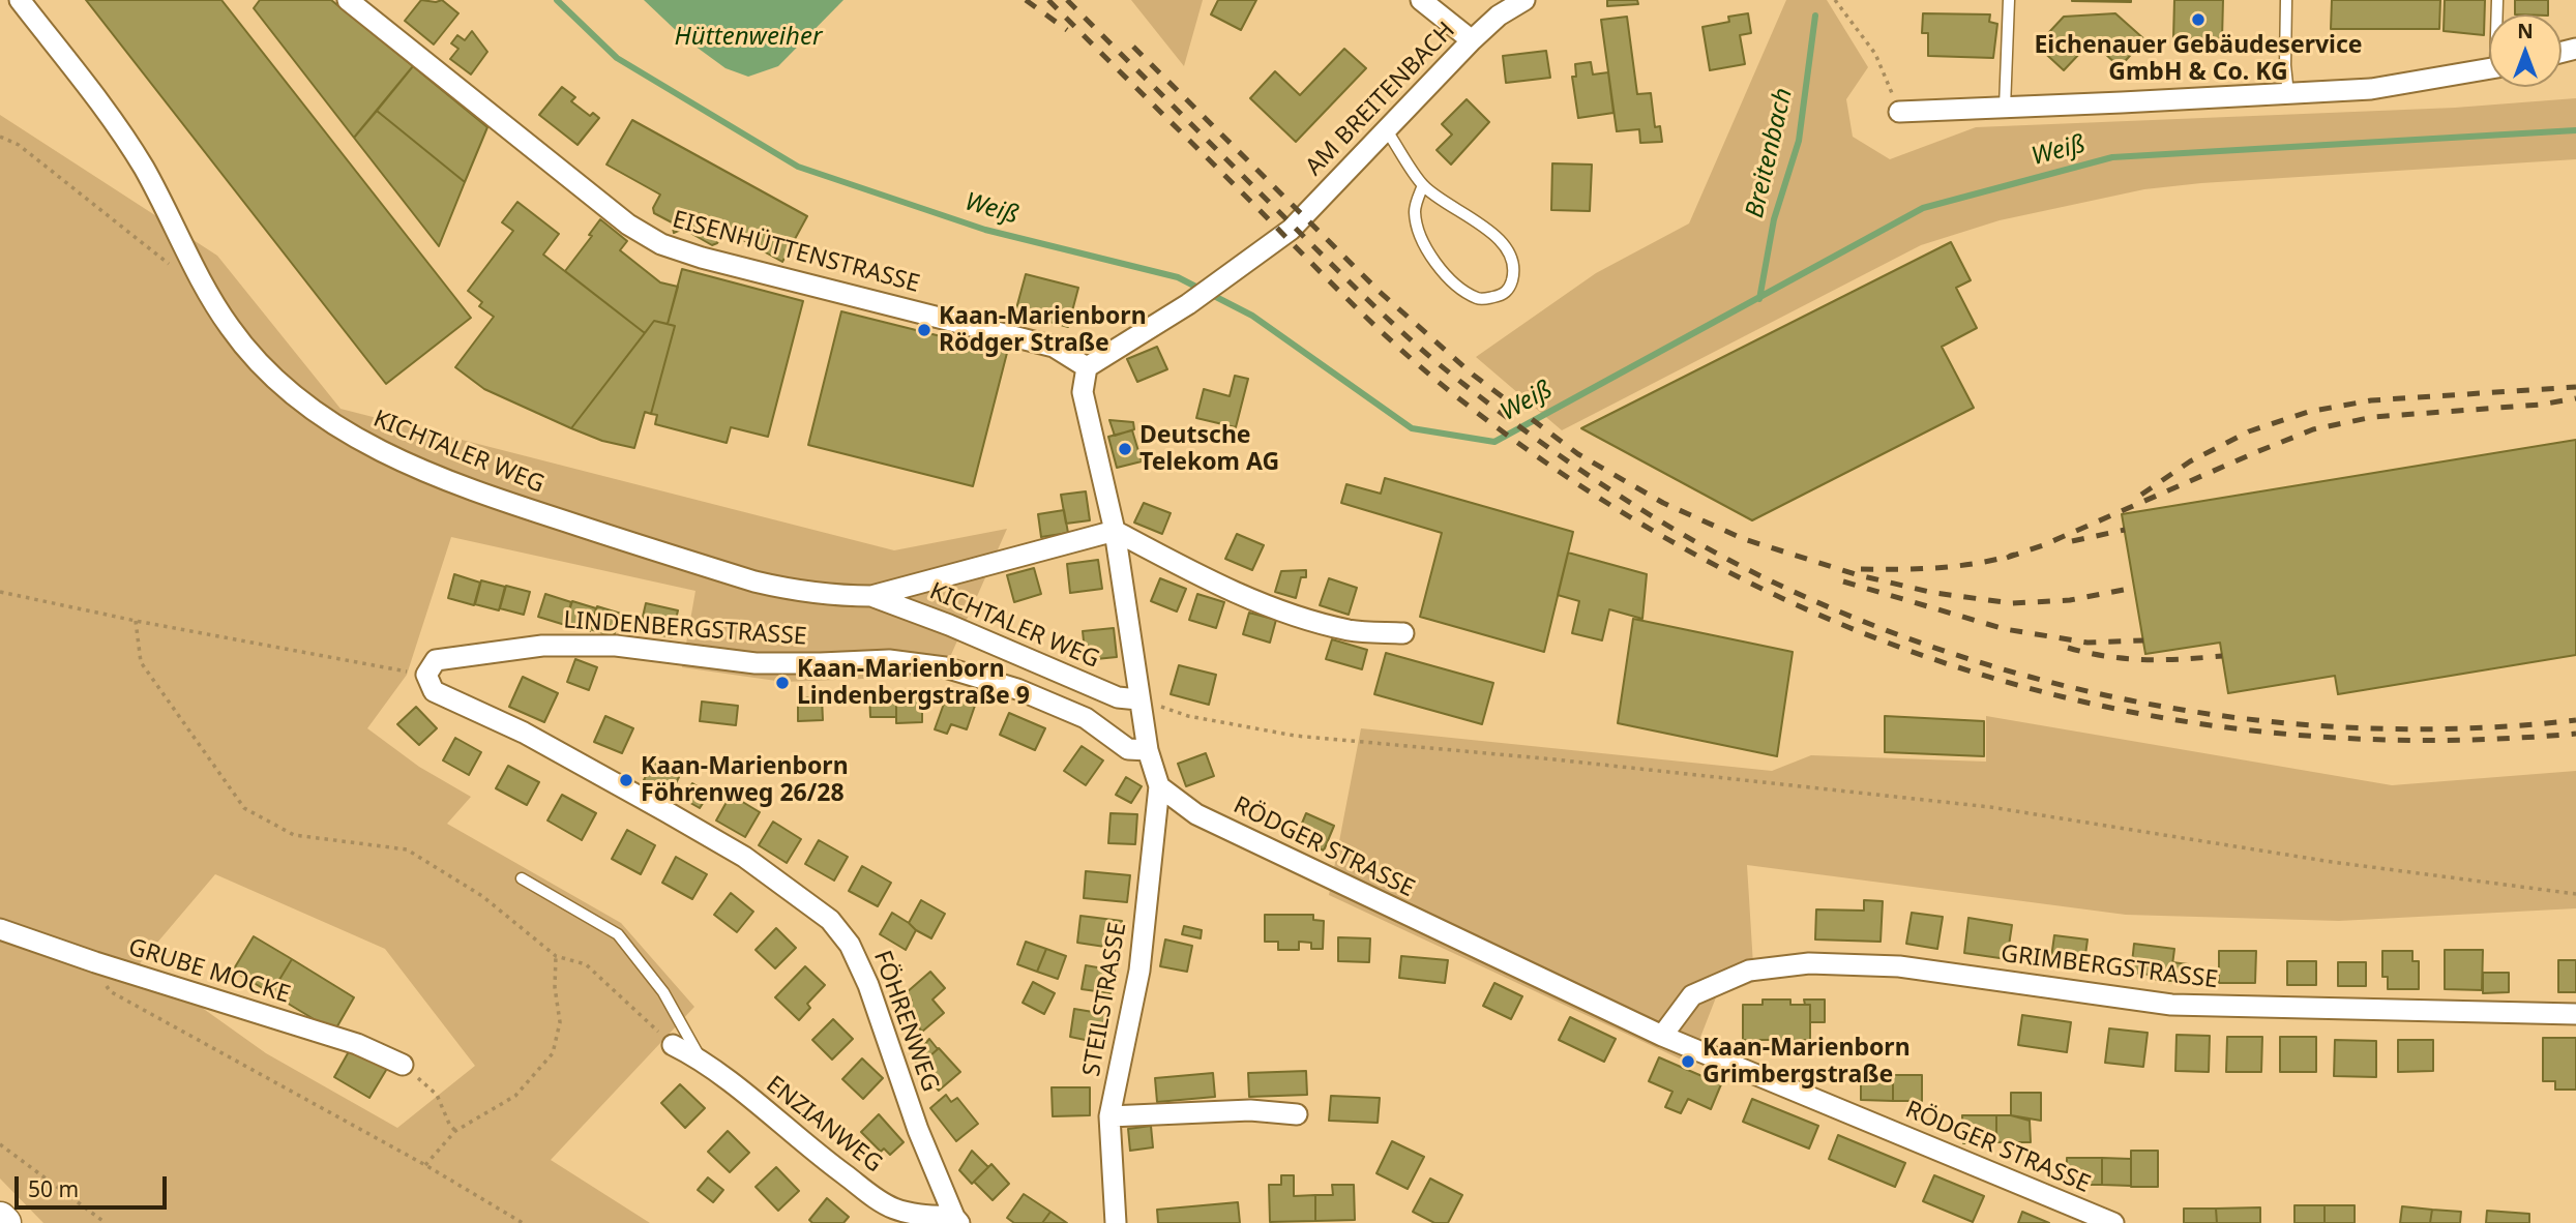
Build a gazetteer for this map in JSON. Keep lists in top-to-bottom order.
{
  "streets": {
    "street": [
      "AM BREITENBACH",
      "EISENHÜTTENSTRASSE",
      "KICHTALER WEG",
      "LINDENBERGSTRASSE",
      "RÖDGER STRASSE",
      "GRIMBERGSTRASSE",
      "GRUBE MOCKE",
      "STEILSTRASSE",
      "FÖHRENWEG",
      "ENZIANWEG"
    ]
  },
  "crossings": [
    ["AM BREITENBACH", "EISENHÜTTENSTRASSE"],
    ["LINDENBERGSTRASSE", "FÖHRENWEG"],
    ["RÖDGER STRASSE", "GRIMBERGSTRASSE"],
    ["RÖDGER STRASSE", "STEILSTRASSE"],
    ["FÖHRENWEG", "ENZIANWEG"]
  ],
  "water": ["Hüttenweiher", "Weiß", "Breitenbach"],
  "places": [
    "Eichenauer Gebäudeservice GmbH & Co. KG",
    "Kaan-Marienborn Rödger Straße",
    "Deutsche Telekom AG",
    "Kaan-Marienborn Lindenbergstraße 9",
    "Kaan-Marienborn Föhrenweg 26/28",
    "Kaan-Marienborn Grimbergstraße"
  ],
  "scale_bar": "50 m",
  "north": "top"
}
